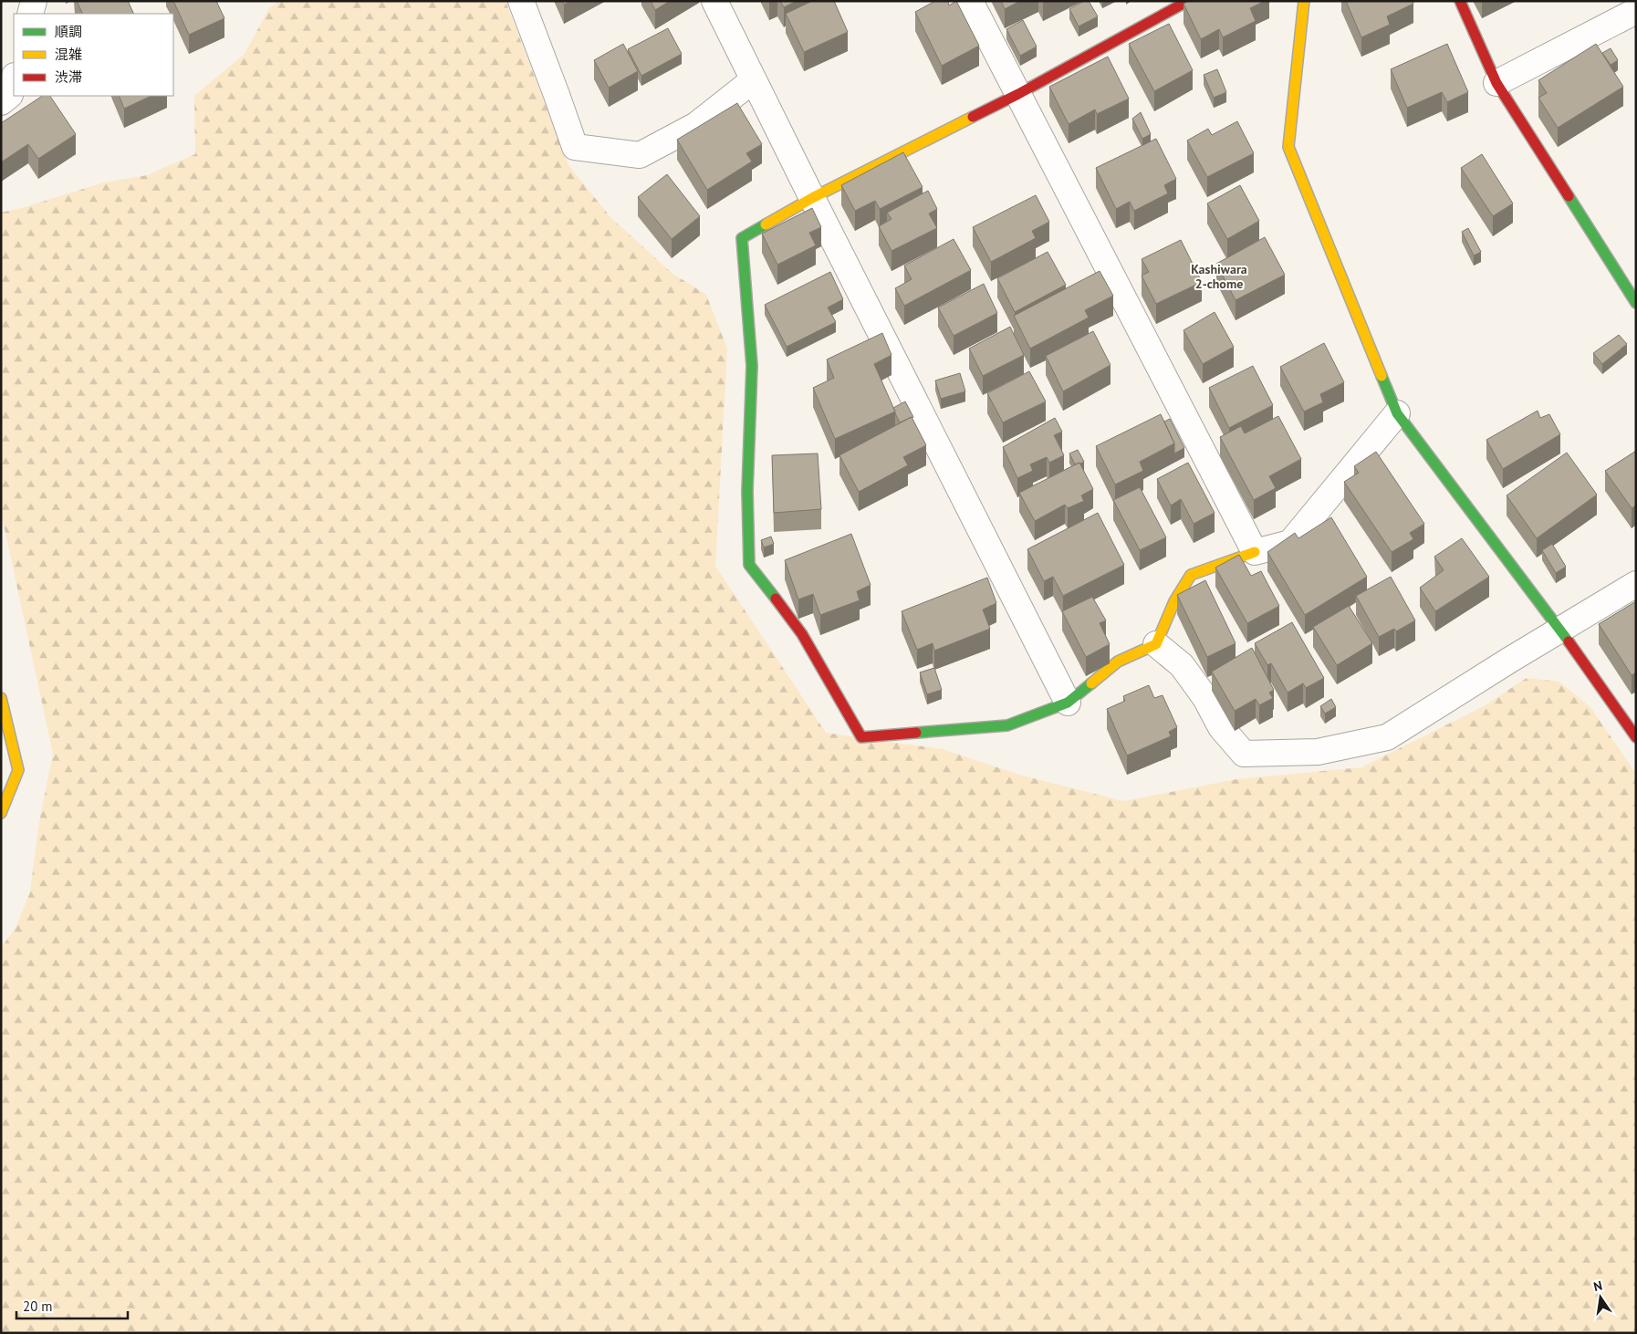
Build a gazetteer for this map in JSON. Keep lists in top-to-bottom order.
{
  "districts": ["Kashiwara 2-chome"],
  "legend": ["順調", "混雑", "渋滞"],
  "scale_bar": "20 m",
  "north": "top"
}
